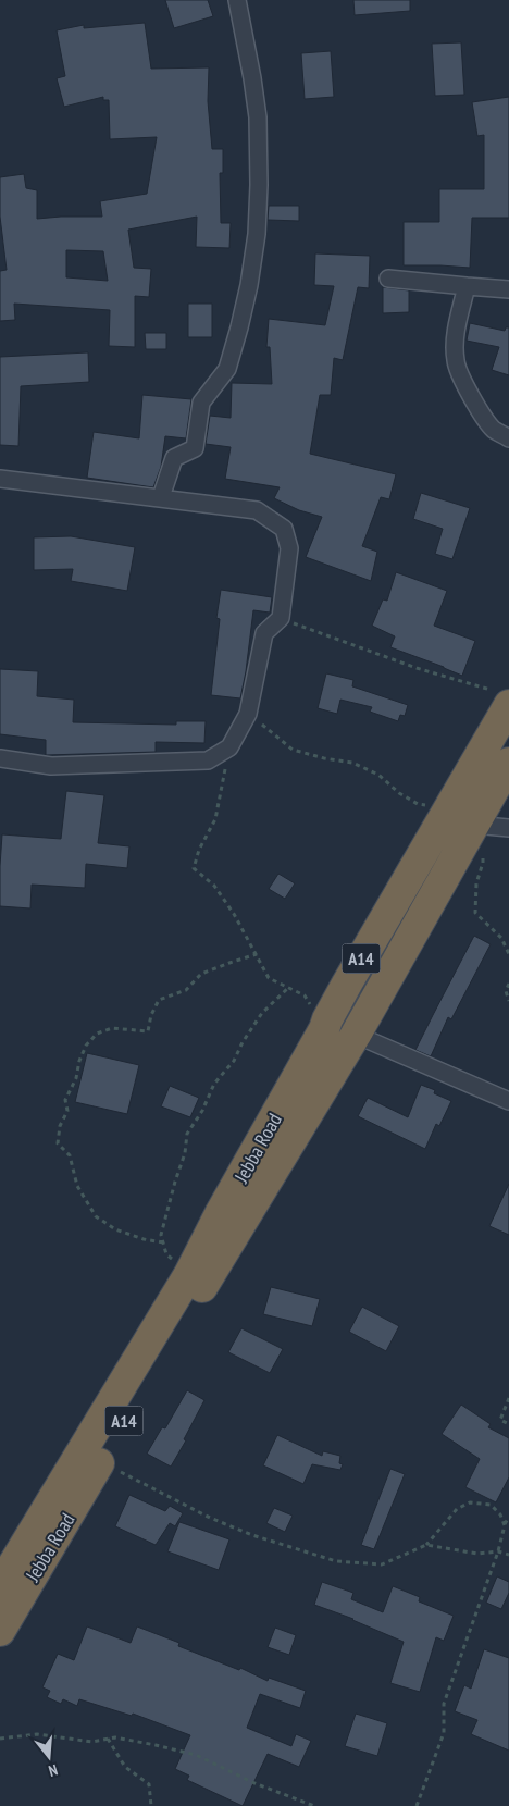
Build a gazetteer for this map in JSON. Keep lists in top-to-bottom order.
{
  "streets": {
    "highway": ["A14", "Jebba Road"]
  },
  "north": "bottom"
}
